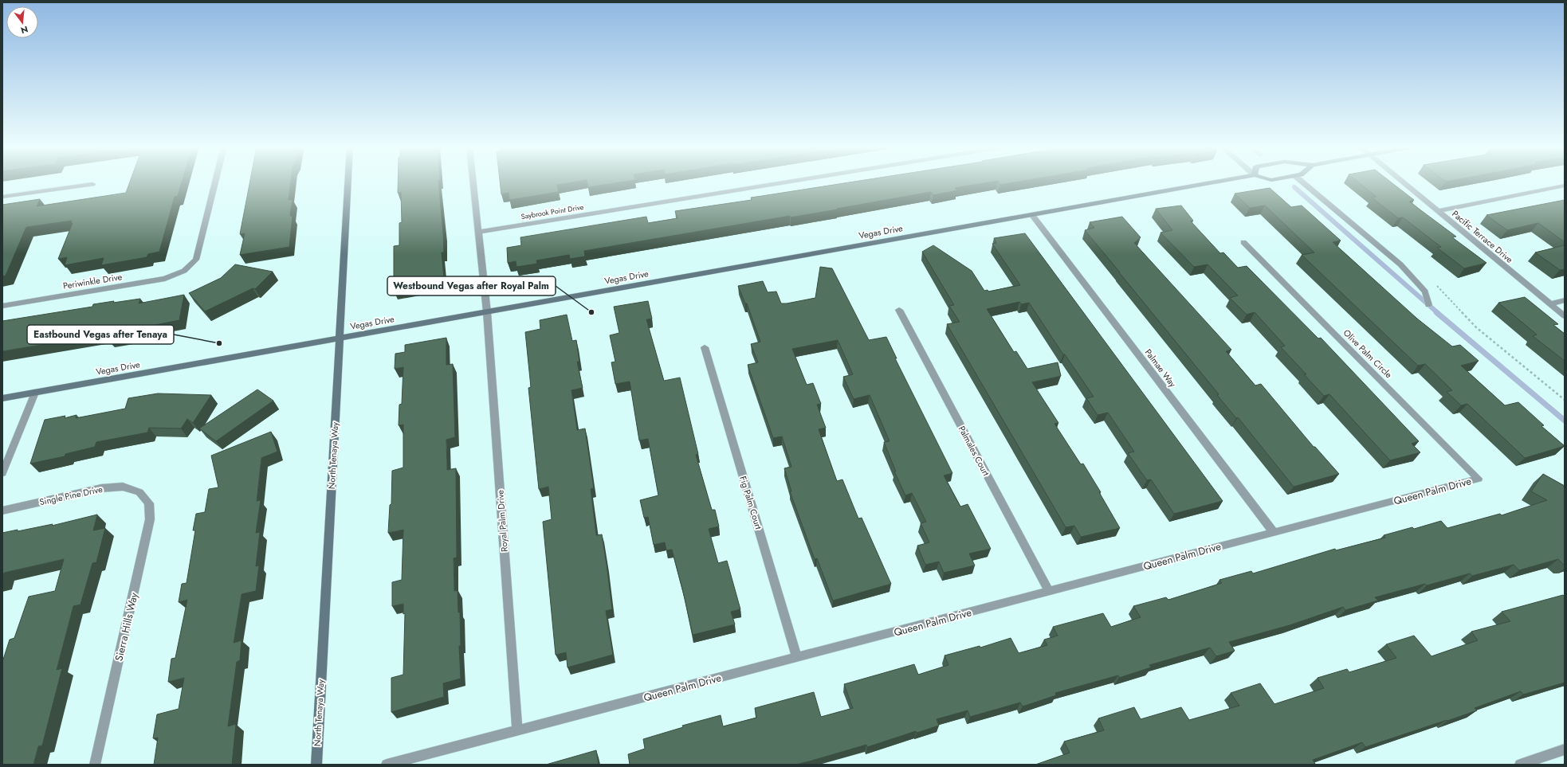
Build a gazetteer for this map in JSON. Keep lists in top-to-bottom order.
{
  "streets": {
    "main road": ["Vegas Drive", "North Tenaya Way"],
    "street": [
      "Saybrook Point Drive",
      "Pacific Terrace Drive",
      "Periwinkle Drive",
      "Olive Palm Circle",
      "Palmae Way",
      "Palmales Court",
      "Queen Palm Drive",
      "Single Pine Drive",
      "Fig Palm Court",
      "Royal Palm Drive",
      "Sierra Hills Way"
    ]
  },
  "crossings": [
    ["Saybrook Point Drive", "Royal Palm Drive"],
    ["Vegas Drive", "Palmae Way"],
    ["Vegas Drive", "North Tenaya Way"],
    ["Vegas Drive", "Royal Palm Drive"],
    ["Olive Palm Circle", "Queen Palm Drive"],
    ["Palmae Way", "Queen Palm Drive"],
    ["Palmales Court", "Queen Palm Drive"],
    ["Queen Palm Drive", "Fig Palm Court"],
    ["Queen Palm Drive", "Royal Palm Drive"],
    ["Single Pine Drive", "Sierra Hills Way"]
  ],
  "places": ["Westbound Vegas after Royal Palm", "Eastbound Vegas after Tenaya"],
  "north": "bottom"
}
